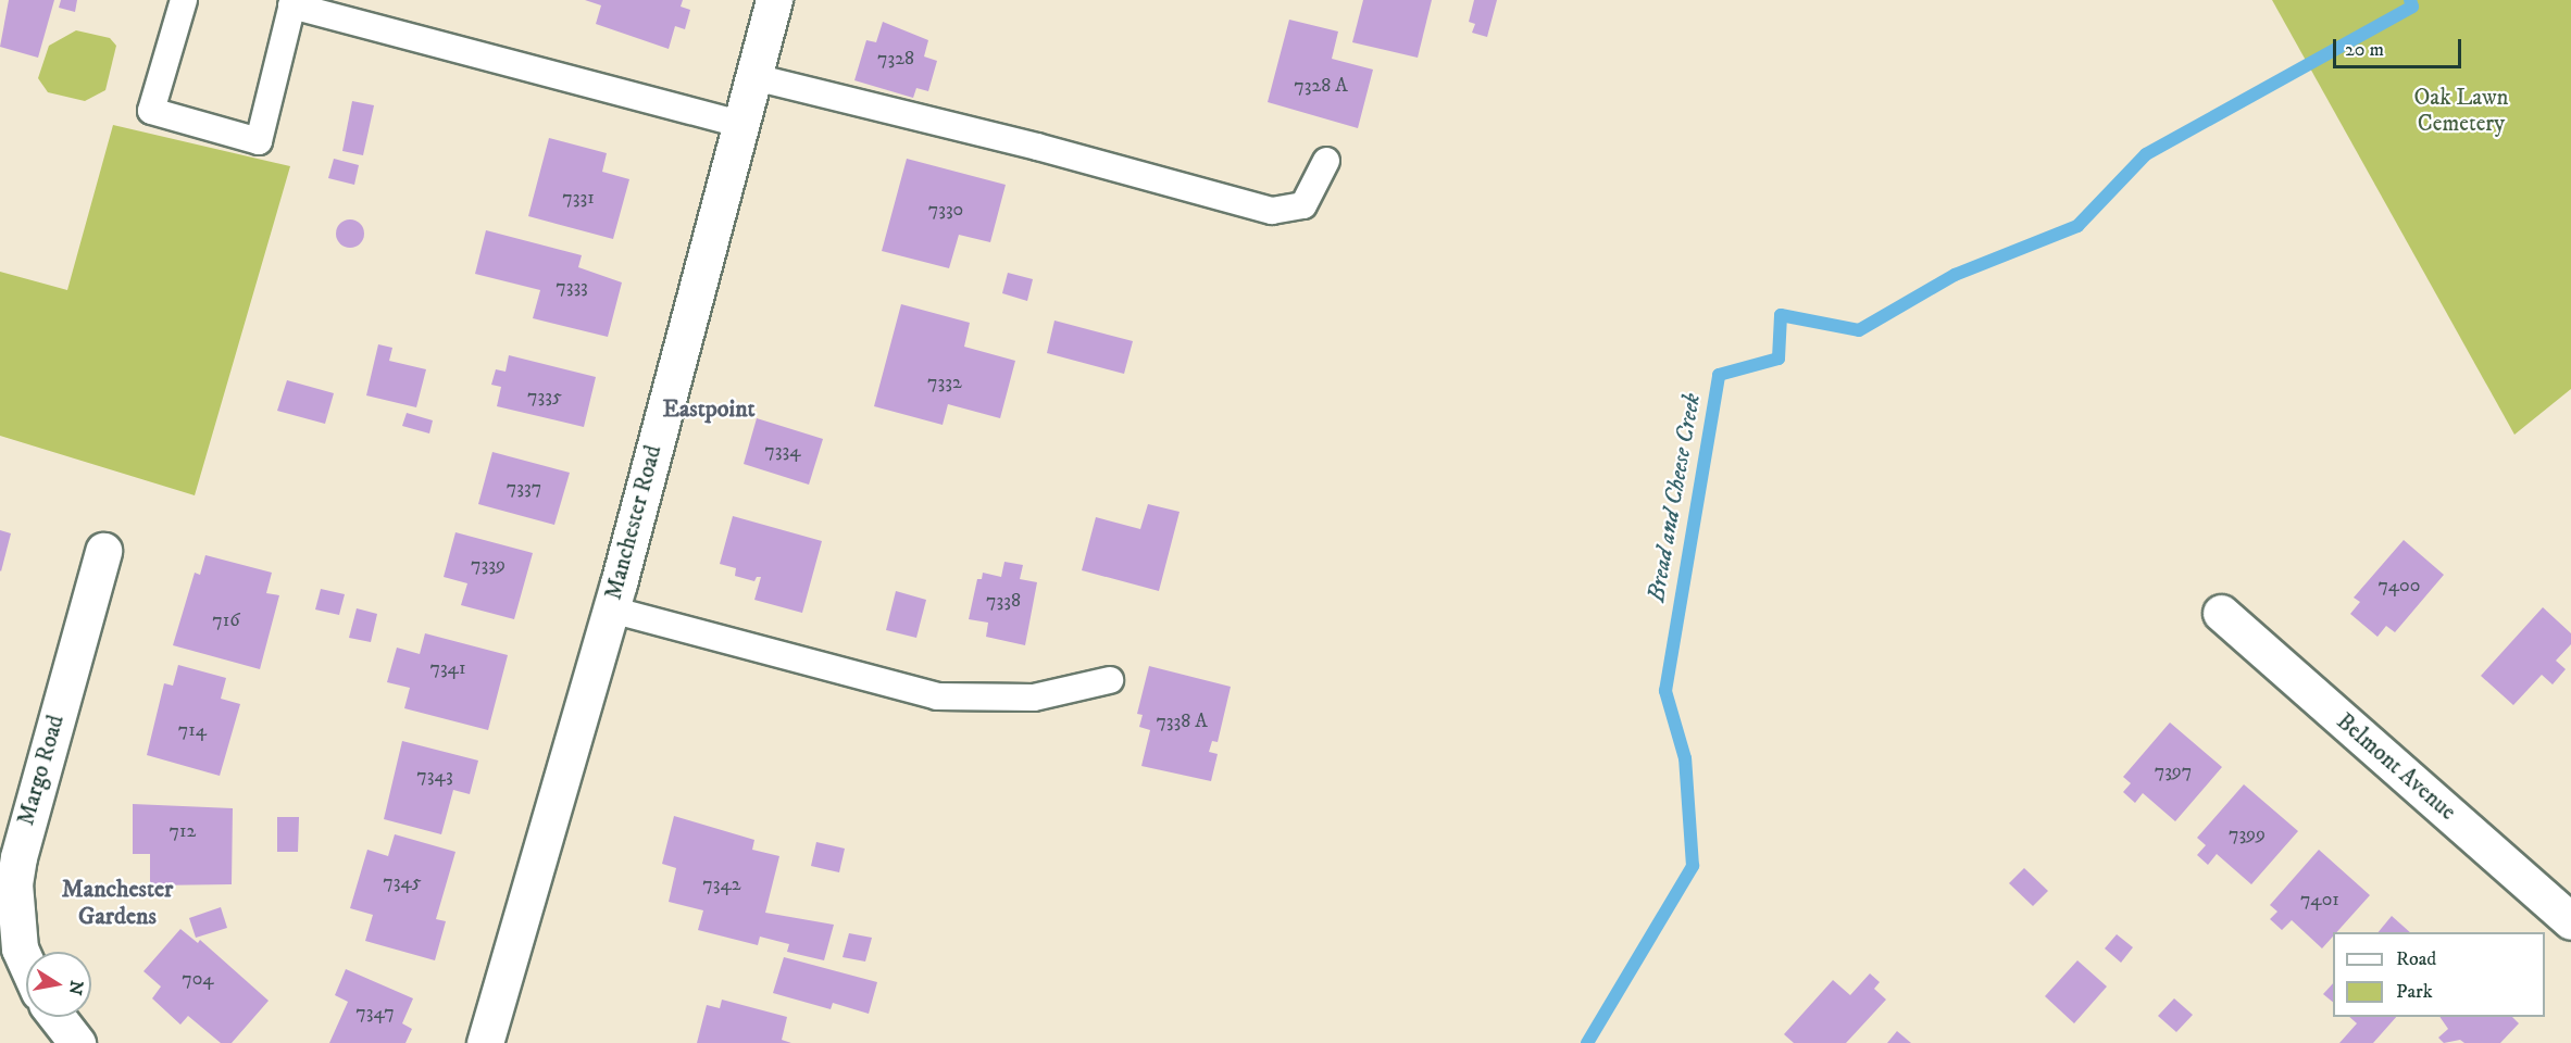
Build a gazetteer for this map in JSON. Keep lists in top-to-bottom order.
{
  "streets": {
    "street": ["Manchester Road", "Belmont Avenue", "Margo Road"]
  },
  "districts": ["Eastpoint", "Manchester Gardens"],
  "water": ["Bread and Cheese Creek"],
  "parks": ["Oak Lawn Cemetery"],
  "house_numbers": [
    "7328",
    "7328 A",
    "7331",
    "7330",
    "7333",
    "7332",
    "7335",
    "7334",
    "7337",
    "7339",
    "7400",
    "7338",
    "716",
    "7341",
    "7338 A",
    "714",
    "7397",
    "7343",
    "712",
    "7399",
    "7345",
    "7342",
    "7401",
    "704",
    "7347"
  ],
  "legend": ["Road", "Park"],
  "scale_bar": "20 m",
  "north": "right"
}
